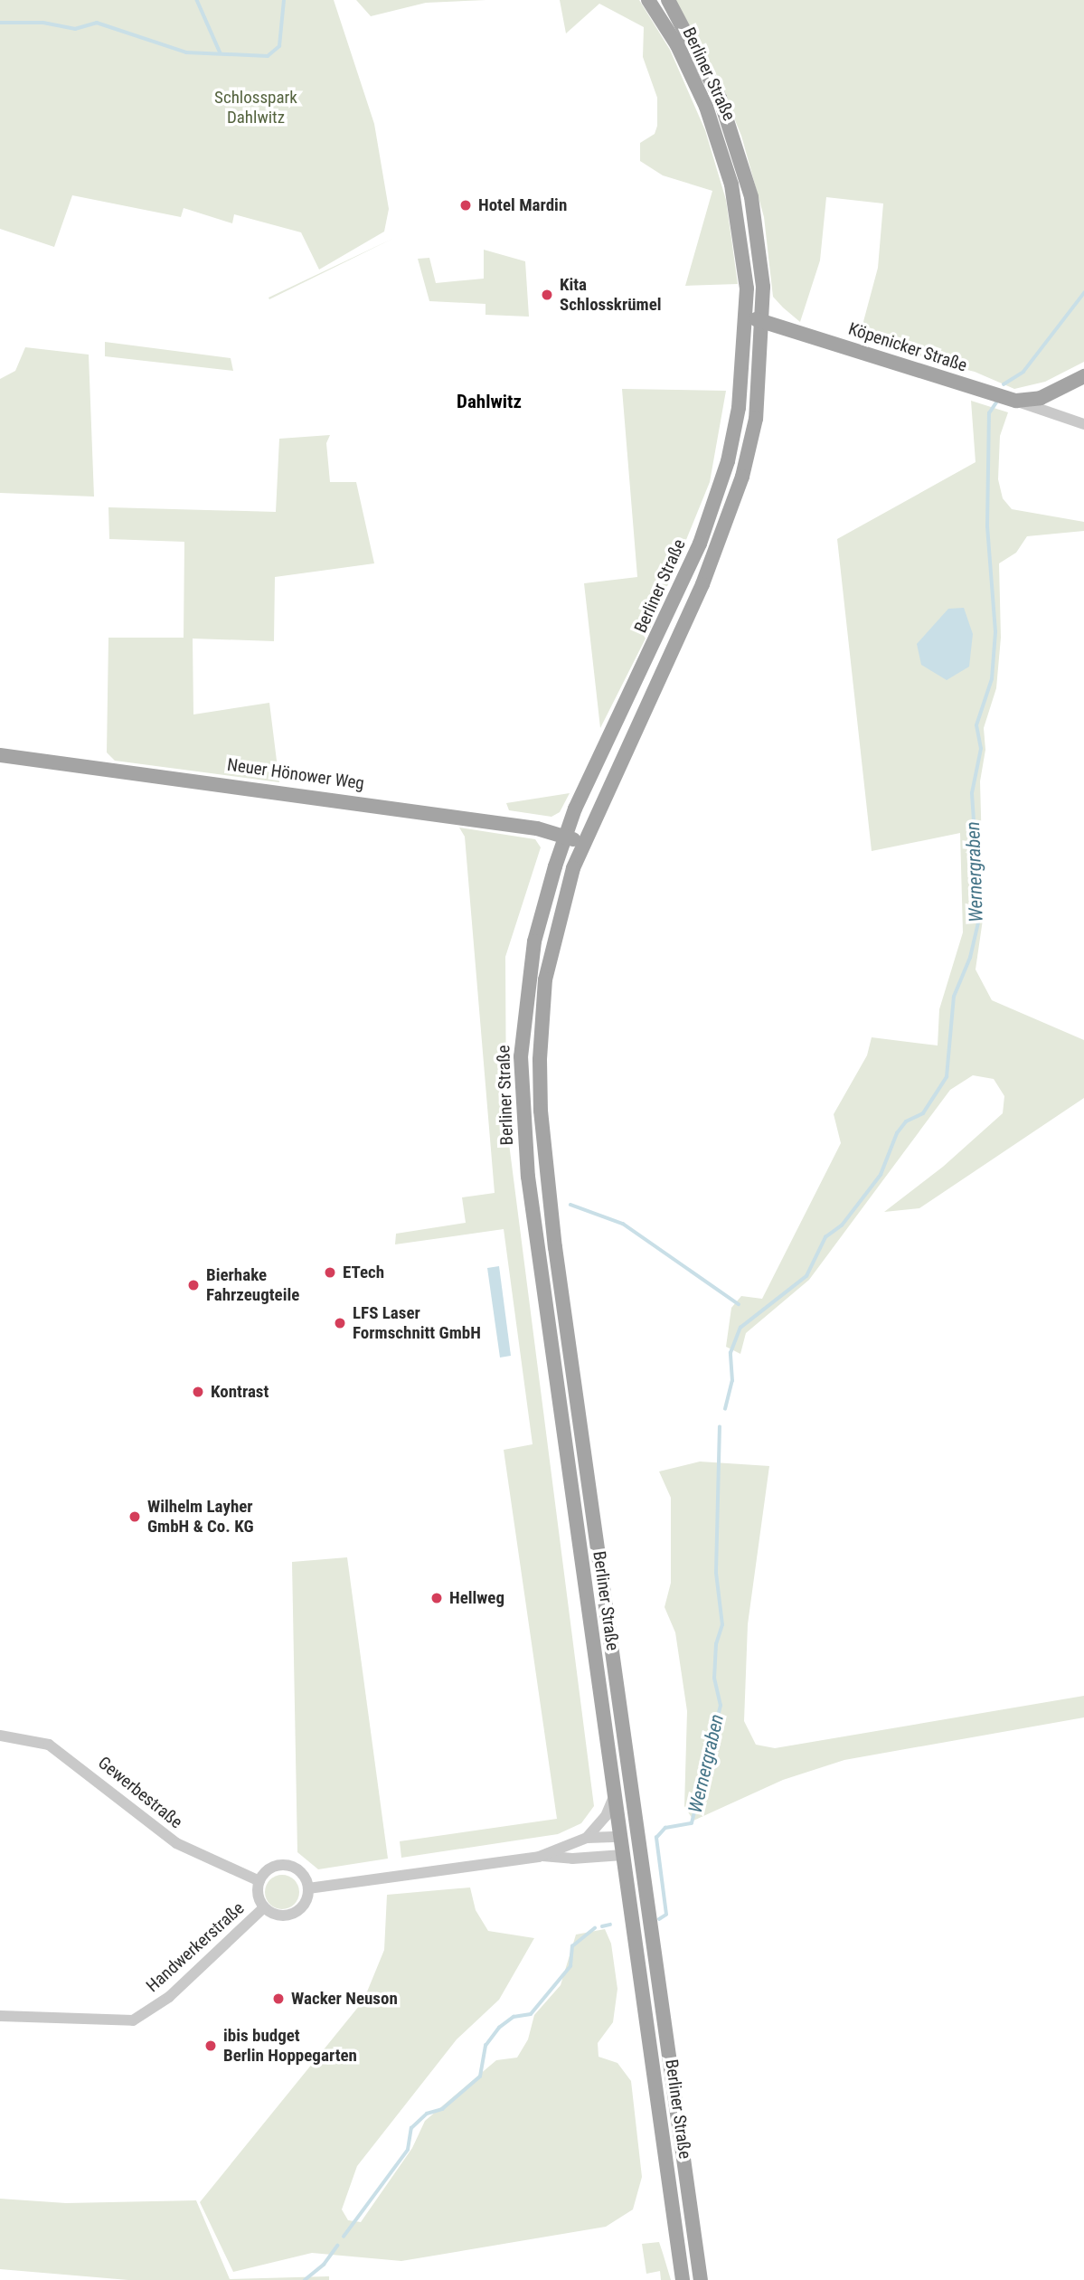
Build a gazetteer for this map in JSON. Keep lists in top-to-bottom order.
{
  "streets": {
    "main road": ["Berliner Straße", "Köpenicker Straße", "Neuer Hönower Weg"],
    "street": ["Gewerbestraße", "Handwerkerstraße"]
  },
  "crossings": [
    ["Berliner Straße", "Köpenicker Straße"],
    ["Berliner Straße", "Neuer Hönower Weg"],
    ["Gewerbestraße", "Handwerkerstraße"]
  ],
  "districts": ["Dahlwitz"],
  "water": ["Wernergraben"],
  "parks": ["Schlosspark Dahlwitz"],
  "places": [
    "Hotel Mardin",
    "Kita Schlosskrümel",
    "ETech",
    "Bierhake Fahrzeugteile",
    "LFS Laser Formschnitt GmbH",
    "Kontrast",
    "Wilhelm Layher GmbH & Co. KG",
    "Hellweg",
    "Wacker Neuson",
    "ibis budget Berlin Hoppegarten"
  ]
}
